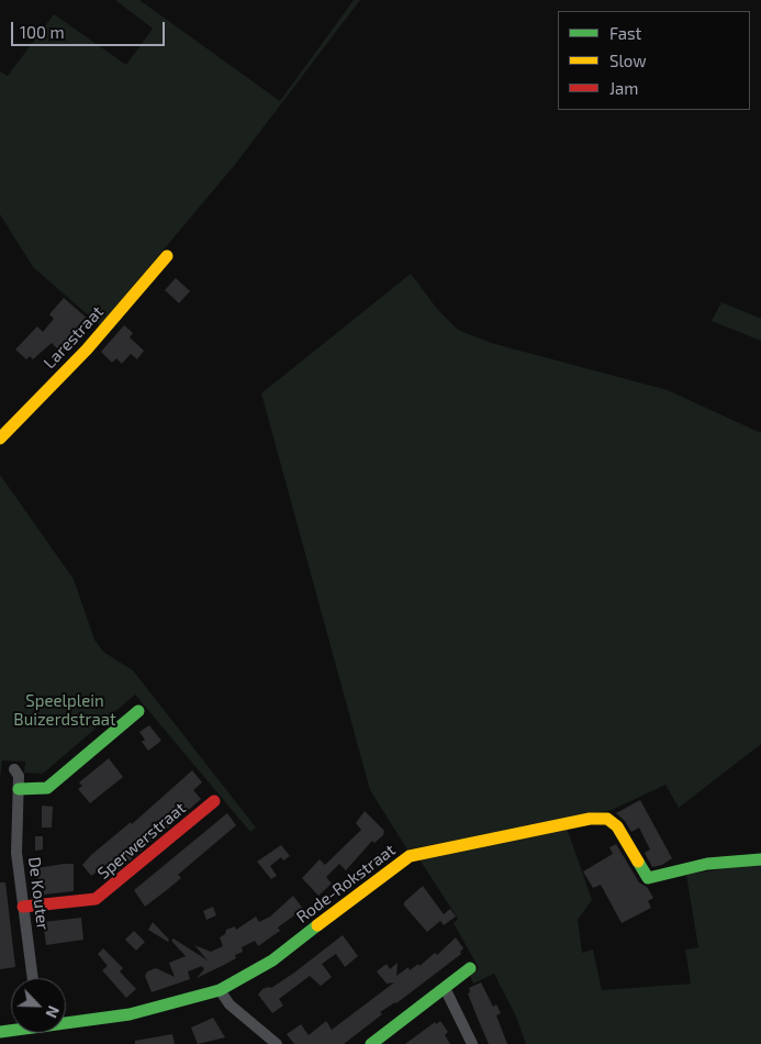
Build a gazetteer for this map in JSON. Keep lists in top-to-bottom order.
{
  "streets": {
    "street": [
      "Larestraat",
      "Sperwerstraat",
      "Rode-Rokstraat",
      "De Kouter"
    ]
  },
  "crossings": [
    ["Sperwerstraat", "De Kouter"]
  ],
  "parks": ["Speelplein Buizerdstraat"],
  "legend": ["Fast", "Slow", "Jam"],
  "scale_bar": "100 m",
  "north": "bottom right"
}
